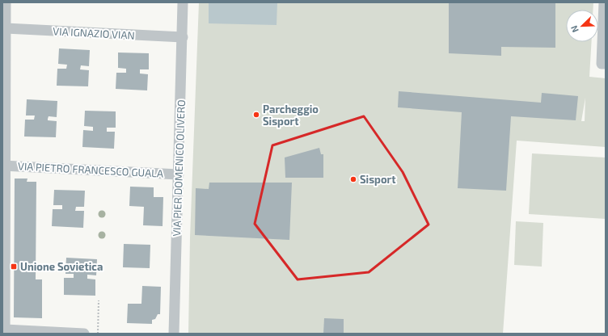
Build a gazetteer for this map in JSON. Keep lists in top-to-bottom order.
{
  "streets": {
    "street": ["VIA IGNAZIO VIAN", "VIA PIER DOMENICO OLIVERO", "VIA PIETRO FRANCESCO GUALA"]
  },
  "crossings": [
    ["VIA IGNAZIO VIAN", "VIA PIER DOMENICO OLIVERO"],
    ["VIA PIER DOMENICO OLIVERO", "VIA PIETRO FRANCESCO GUALA"]
  ],
  "places": {
    "other": ["Parcheggio Sisport", "Sisport"],
    "transit": ["Unione Sovietica"]
  },
  "north": "bottom left"
}
